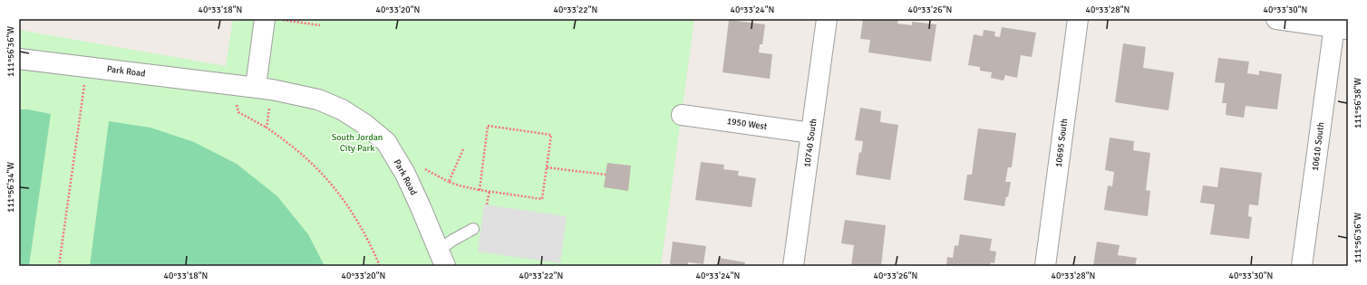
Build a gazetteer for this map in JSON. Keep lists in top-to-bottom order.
{
  "streets": {
    "street": [
      "Park Road",
      "1950 West",
      "10740 South",
      "10695 South",
      "10610 South"
    ]
  },
  "crossings": [
    ["1950 West", "10740 South"]
  ],
  "parks": ["South Jordan City Park"],
  "coordinates": [
    "40°33'18\"N",
    "40°33'20\"N",
    "40°33'22\"N",
    "40°33'24\"N",
    "40°33'26\"N",
    "40°33'28\"N",
    "40°33'30\"N",
    "111°56'36\"W",
    "111°56'38\"W",
    "111°56'34\"W"
  ]
}
